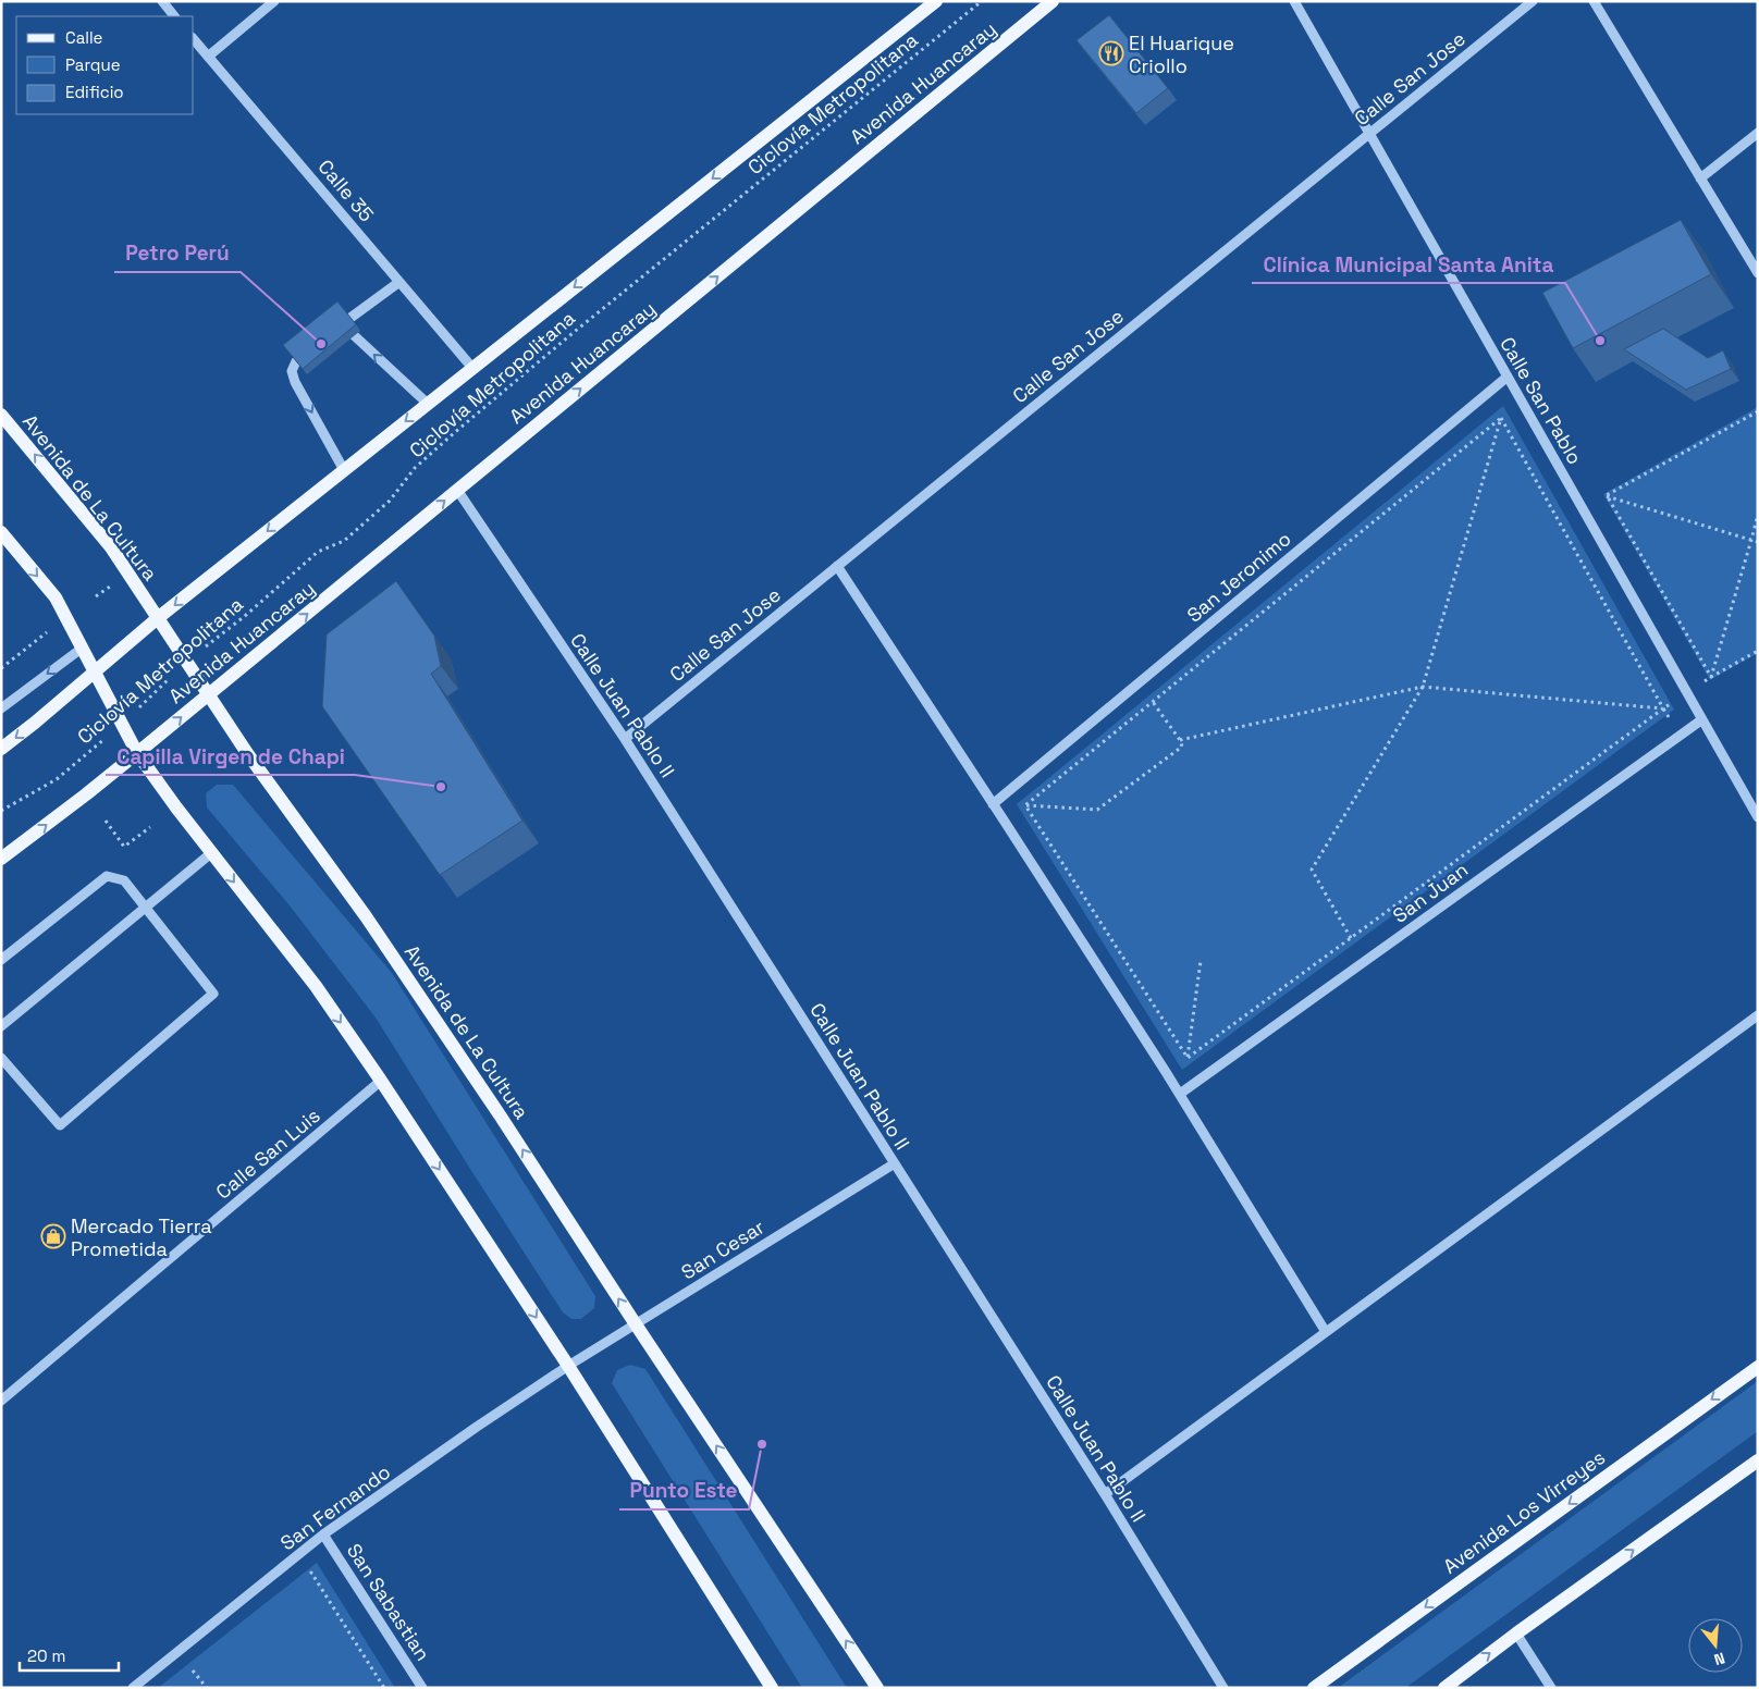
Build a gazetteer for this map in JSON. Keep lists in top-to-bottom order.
{
  "streets": {
    "main road": ["Avenida Huancaray", "Avenida de La Cultura", "Avenida Los Virreyes"],
    "street": [
      "Calle San Jose",
      "Calle 35",
      "Calle San Pablo",
      "San Jeronimo",
      "Calle Juan Pablo II",
      "San Juan",
      "Calle San Luis",
      "San Cesar",
      "San Fernando",
      "San Sabastian"
    ],
    "path": ["Ciclovía Metropolitana"]
  },
  "crossings": [
    ["Calle San Jose", "Calle San Pablo"],
    ["Calle San Jose", "Calle Juan Pablo II"],
    ["Avenida Huancaray", "Avenida de La Cultura"],
    ["Avenida Huancaray", "Calle Juan Pablo II"],
    ["Ciclovía Metropolitana", "Avenida de La Cultura"],
    ["Calle San Pablo", "San Jeronimo"],
    ["Calle San Pablo", "San Juan"],
    ["Avenida de La Cultura", "San Cesar"],
    ["Calle Juan Pablo II", "San Cesar"],
    ["San Cesar", "San Fernando"],
    ["San Fernando", "San Sabastian"]
  ],
  "places": {
    "restaurant": ["El Huarique Criollo"],
    "other": [
      "Clínica Municipal Santa Anita",
      "Petro Perú",
      "Capilla Virgen de Chapi",
      "Punto Este"
    ],
    "shop": ["Mercado Tierra Prometida"]
  },
  "legend": ["Calle", "Parque", "Edificio"],
  "scale_bar": "20 m",
  "north": "bottom"
}
